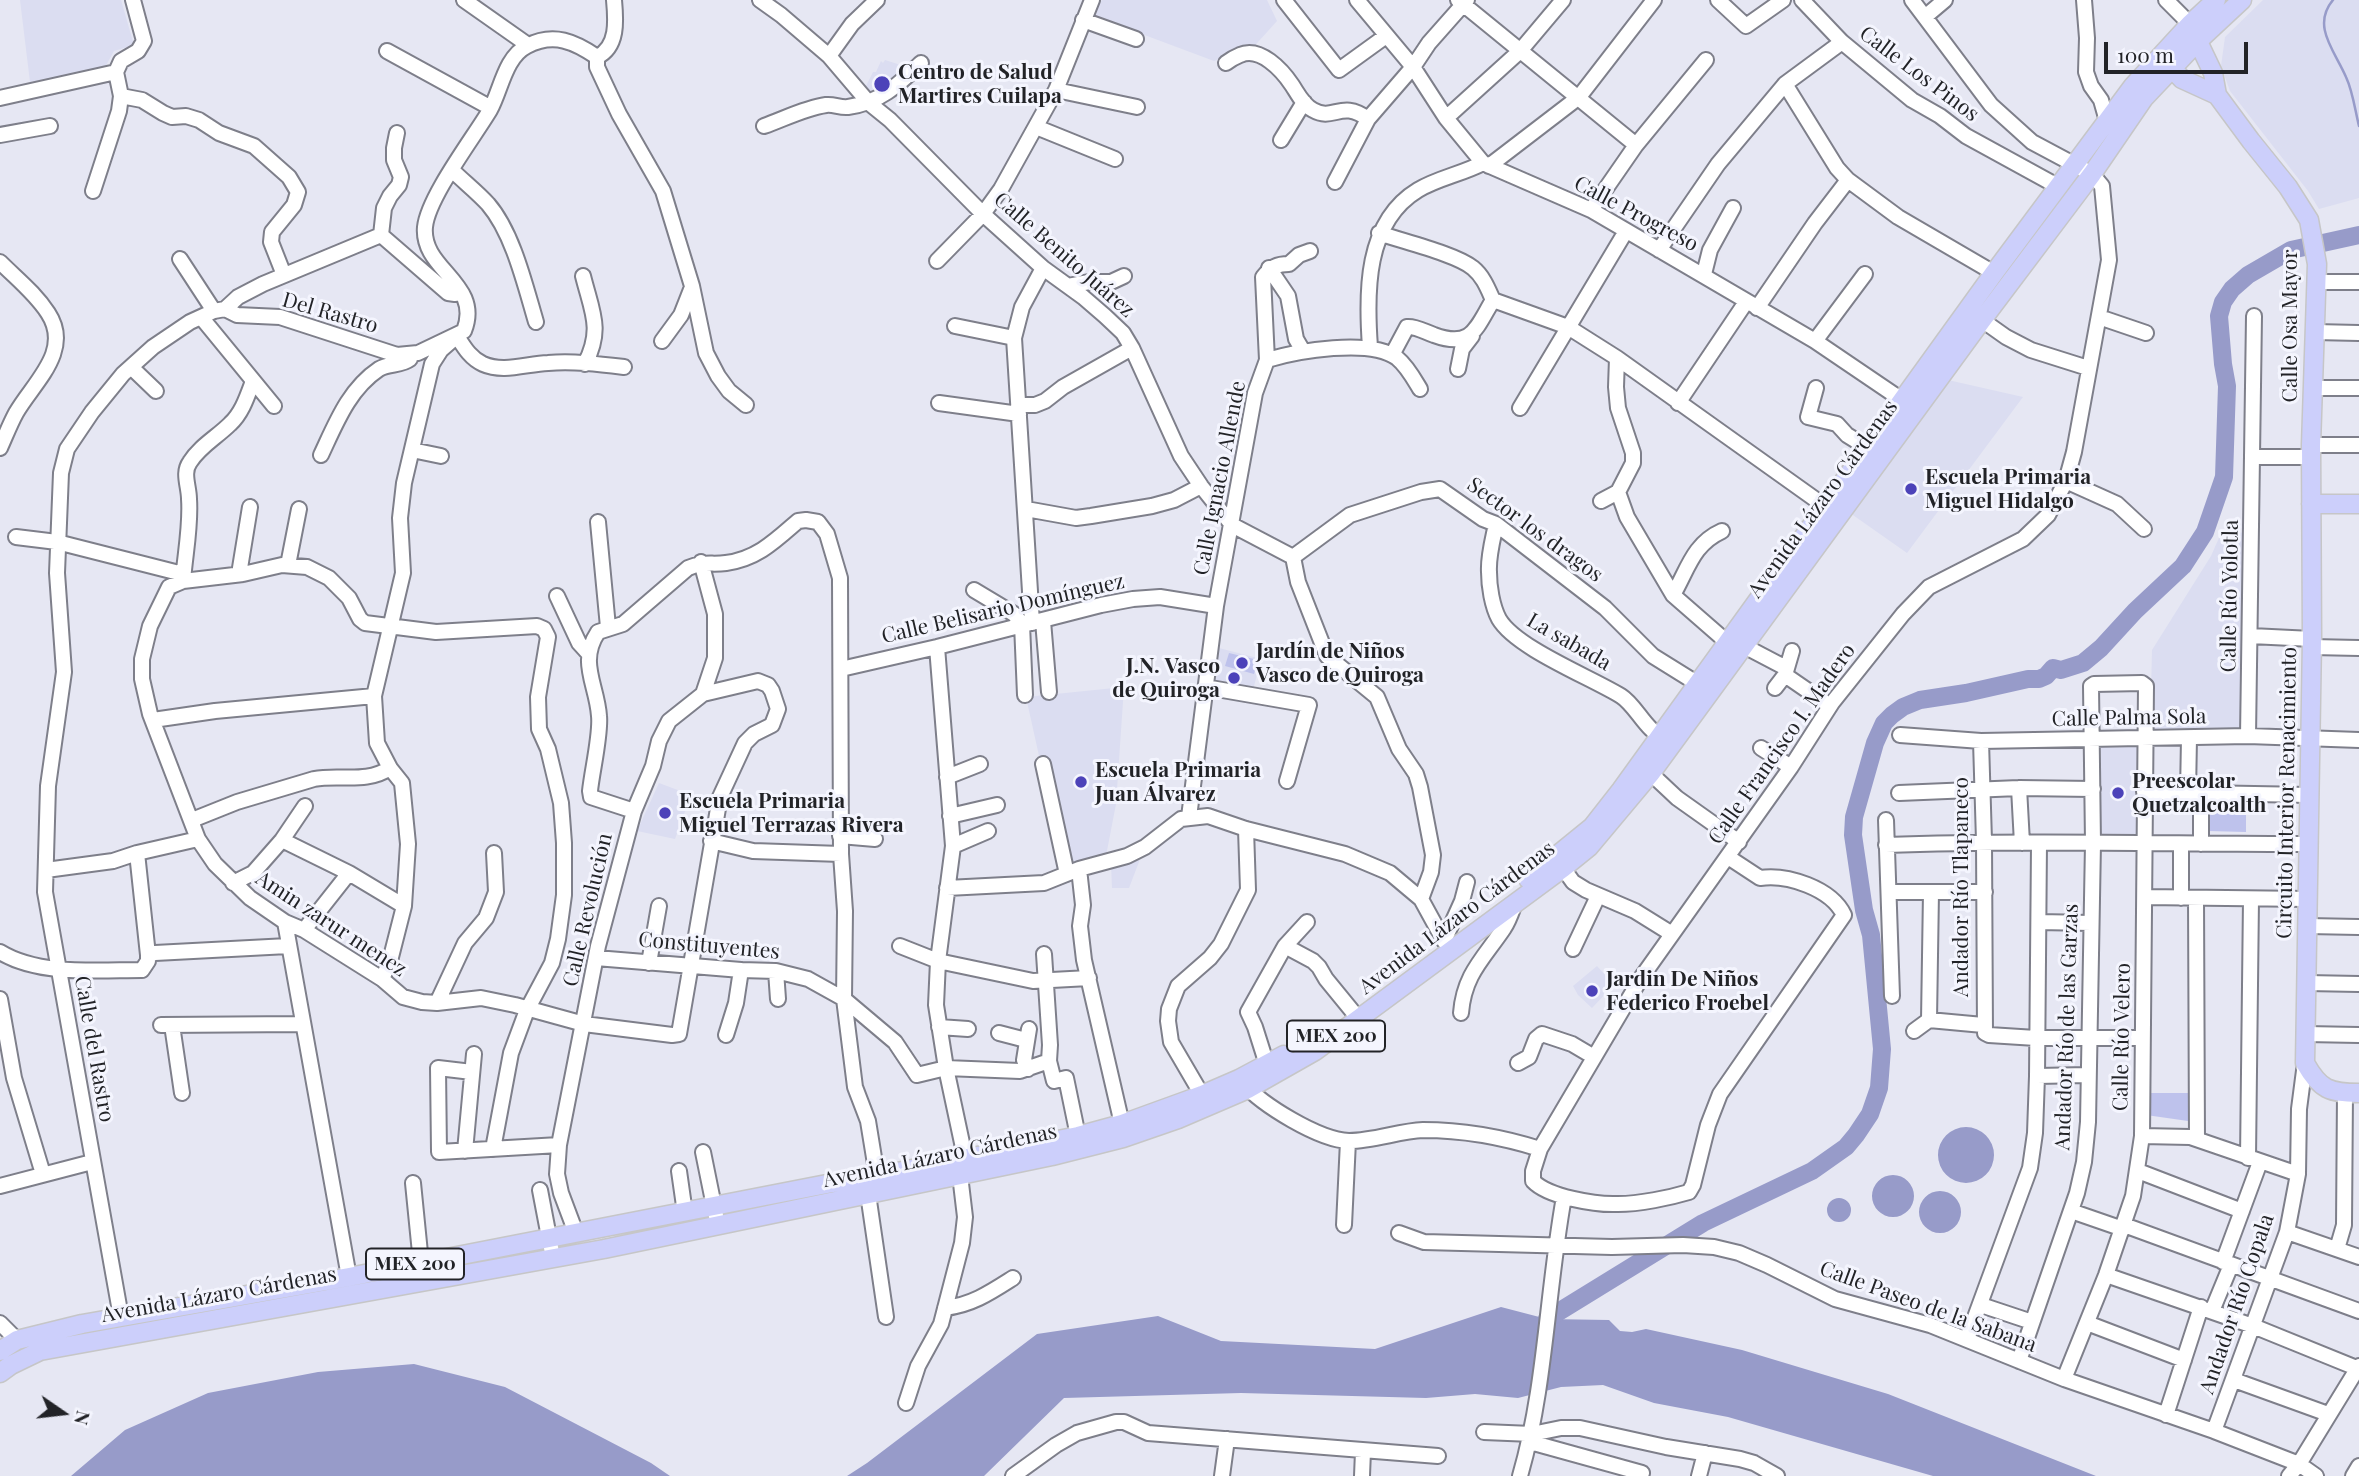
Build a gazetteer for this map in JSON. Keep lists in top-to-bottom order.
{
  "streets": {
    "main road": [
      "Calle Osa Mayor",
      "Avenida Lázaro Cárdenas",
      "Circuito Interior Renacimiento",
      "MEX 200"
    ],
    "street": [
      "Calle Los Pinos",
      "Calle Progreso",
      "Calle Benito Juárez",
      "Del Rastro",
      "Calle Ignacio Allende",
      "Sector los dragos",
      "Calle Río Yolotla",
      "Calle Belisario Domínguez",
      "La sabada",
      "Calle Palma Sola",
      "Calle Francisco I. Madero",
      "Andador Río Tlapaneco",
      "Calle Revolución",
      "Amin zarur menez",
      "Constituyentes",
      "Andador Río de las Garzas",
      "Calle Río Velero",
      "Calle del Rastro",
      "Andador Río Copala",
      "Calle Paseo de la Sabana"
    ]
  },
  "crossings": [
    ["Calle Los Pinos", "Avenida Lázaro Cárdenas"],
    ["Calle Progreso", "Avenida Lázaro Cárdenas"],
    ["Calle Benito Juárez", "Calle Ignacio Allende"],
    ["Calle Benito Juárez", "Sector los dragos"],
    ["Calle Osa Mayor", "Avenida Lázaro Cárdenas"],
    ["Calle Osa Mayor", "Circuito Interior Renacimiento"],
    ["Calle Ignacio Allende", "Calle Belisario Domínguez"],
    ["Avenida Lázaro Cárdenas", "Sector los dragos"],
    ["Avenida Lázaro Cárdenas", "La sabada"],
    ["Avenida Lázaro Cárdenas", "Calle Francisco I. Madero"],
    ["Avenida Lázaro Cárdenas", "Calle Revolución"],
    ["Avenida Lázaro Cárdenas", "Calle del Rastro"],
    ["Sector los dragos", "La sabada"],
    ["Calle Río Yolotla", "Calle Palma Sola"],
    ["Calle Palma Sola", "Circuito Interior Renacimiento"],
    ["Calle Palma Sola", "Andador Río Tlapaneco"],
    ["Calle Palma Sola", "Andador Río de las Garzas"],
    ["Calle Palma Sola", "Calle Río Velero"],
    ["Circuito Interior Renacimiento", "Andador Río Copala"],
    ["Calle Revolución", "Amin zarur menez"],
    ["Calle Revolución", "Constituyentes"],
    ["Amin zarur menez", "Constituyentes"],
    ["Andador Río de las Garzas", "Calle Río Velero"],
    ["Andador Río de las Garzas", "Calle Paseo de la Sabana"],
    ["Calle Río Velero", "Calle Paseo de la Sabana"],
    ["Andador Río Copala", "Calle Paseo de la Sabana"]
  ],
  "places": [
    "Centro de Salud Martires Cuilapa",
    "Escuela Primaria Miguel Hidalgo",
    "Jardín de Niños Vasco de Quiroga",
    "J.N. Vasco de Quiroga",
    "Escuela Primaria Juan Álvarez",
    "Preescolar Quetzalcoalth",
    "Escuela Primaria Miguel Terrazas Rivera",
    "Jardin De Niños Federico Froebel"
  ],
  "scale_bar": "100 m",
  "north": "right"
}
